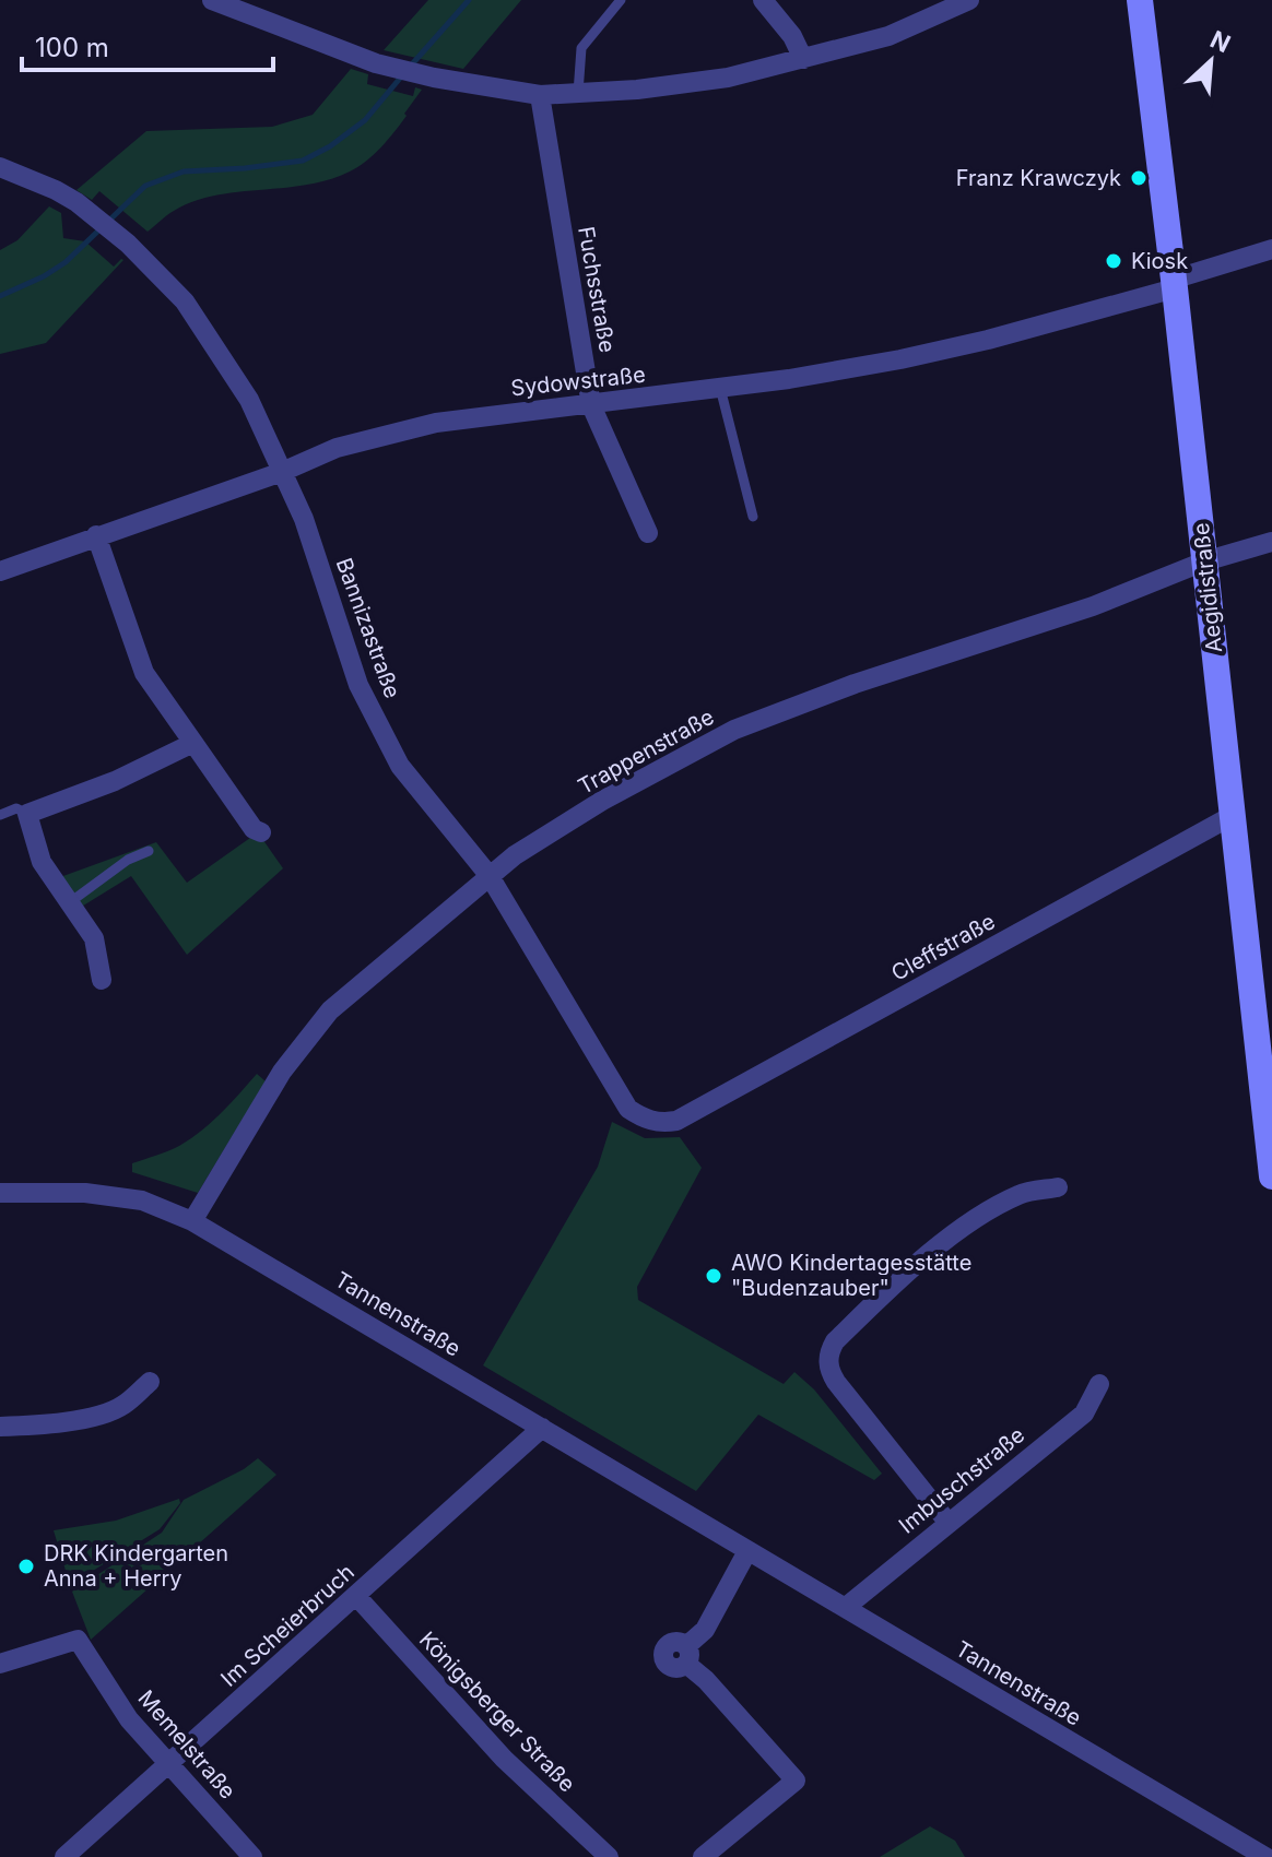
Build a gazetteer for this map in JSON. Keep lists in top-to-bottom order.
{
  "streets": {
    "street": [
      "Fuchsstraße",
      "Sydowstraße",
      "Aegidistraße",
      "Bannizastraße",
      "Trappenstraße",
      "Cleffstraße",
      "Tannenstraße",
      "Imbuschstraße",
      "Im Scheierbruch",
      "Königsberger Straße",
      "Memelstraße"
    ]
  },
  "crossings": [
    ["Fuchsstraße", "Sydowstraße"],
    ["Sydowstraße", "Aegidistraße"],
    ["Sydowstraße", "Bannizastraße"],
    ["Aegidistraße", "Trappenstraße"],
    ["Aegidistraße", "Cleffstraße"],
    ["Bannizastraße", "Trappenstraße"],
    ["Bannizastraße", "Cleffstraße"],
    ["Trappenstraße", "Tannenstraße"],
    ["Tannenstraße", "Imbuschstraße"],
    ["Tannenstraße", "Im Scheierbruch"],
    ["Im Scheierbruch", "Königsberger Straße"],
    ["Im Scheierbruch", "Memelstraße"]
  ],
  "places": [
    "Franz Krawczyk",
    "Kiosk",
    "AWO Kindertagesstätte \"Budenzauber\"",
    "DRK Kindergarten Anna + Herry"
  ],
  "scale_bar": "100 m",
  "north": "top right"
}
